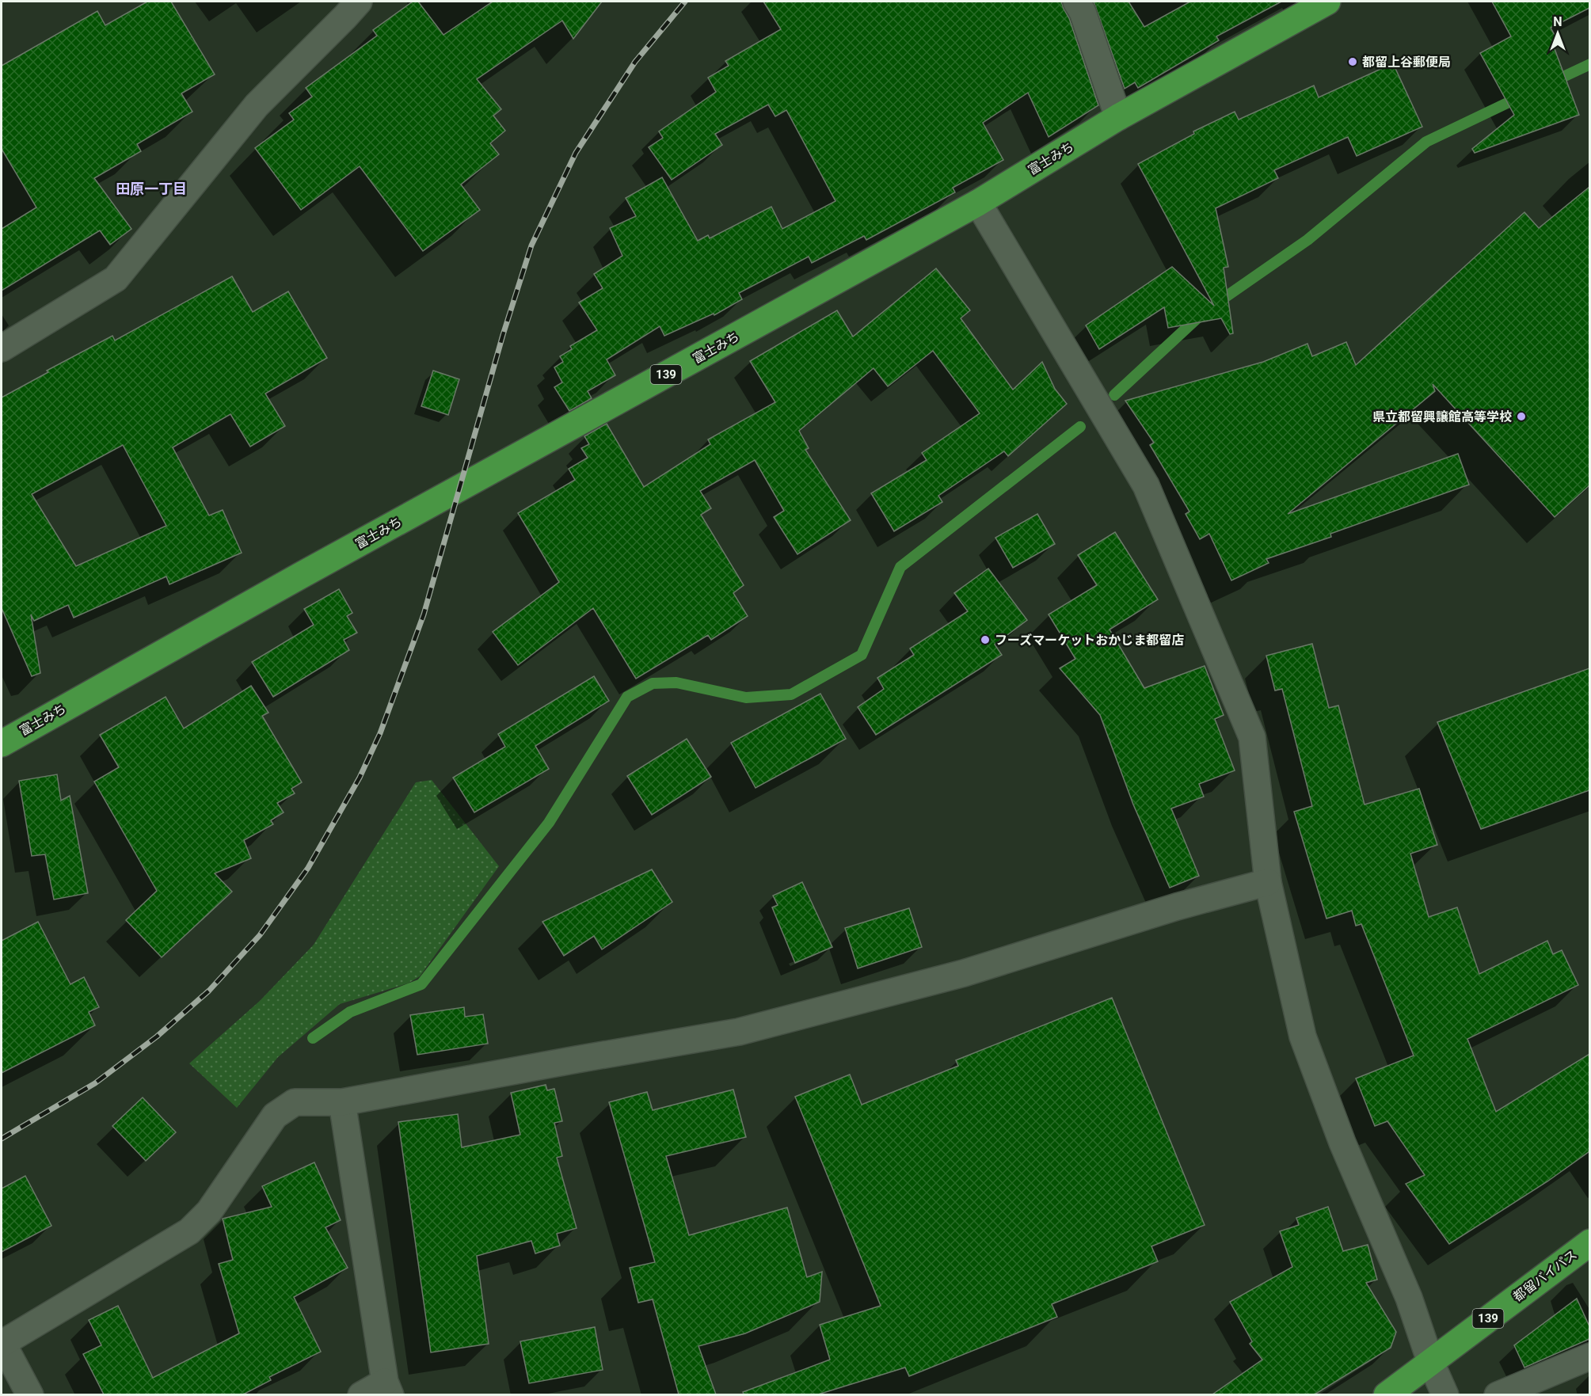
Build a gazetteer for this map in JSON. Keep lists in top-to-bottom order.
{
  "streets": {
    "highway": ["富士みち", "139", "都留バイパス"]
  },
  "districts": ["田原一丁目"],
  "places": ["都留上谷郵便局", "県立都留興譲館高等学校", "フーズマーケットおかじま都留店"],
  "north": "top"
}
